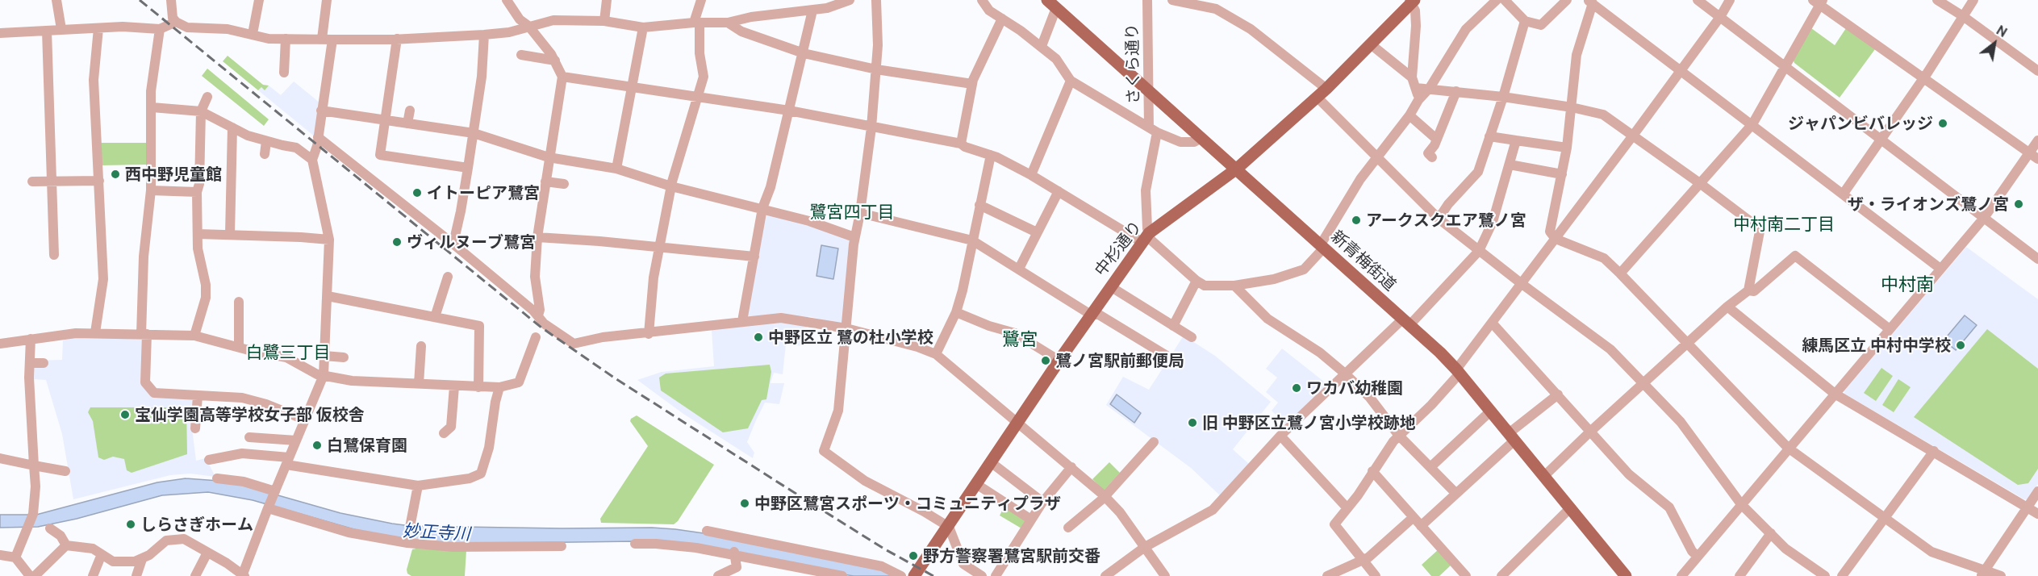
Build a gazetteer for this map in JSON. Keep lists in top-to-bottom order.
{
  "streets": {
    "main road": ["中杉通り", "新青梅街道"],
    "street": ["さくら通り"]
  },
  "crossings": [
    ["さくら通り", "中杉通り"],
    ["さくら通り", "新青梅街道"],
    ["中杉通り", "新青梅街道"]
  ],
  "districts": [
    "鷺宮四丁目",
    "中村南二丁目",
    "中村南",
    "鷺宮",
    "白鷺三丁目"
  ],
  "water": ["妙正寺川"],
  "places": [
    "ジャパンビバレッジ",
    "西中野児童館",
    "イトーピア鷺宮",
    "ザ・ライオンズ鷺ノ宮",
    "アークスクエア鷺ノ宮",
    "ヴィルヌーブ鷺宮",
    "中野区立 鷺の杜小学校",
    "練馬区立 中村中学校",
    "鷺ノ宮駅前郵便局",
    "ワカバ幼稚園",
    "宝仙学園高等学校女子部 仮校舎",
    "旧 中野区立鷺ノ宮小学校跡地",
    "白鷺保育園",
    "中野区鷺宮スポーツ・コミュニティプラザ",
    "しらさぎホーム",
    "野方警察署鷺宮駅前交番"
  ],
  "north": "top right"
}
